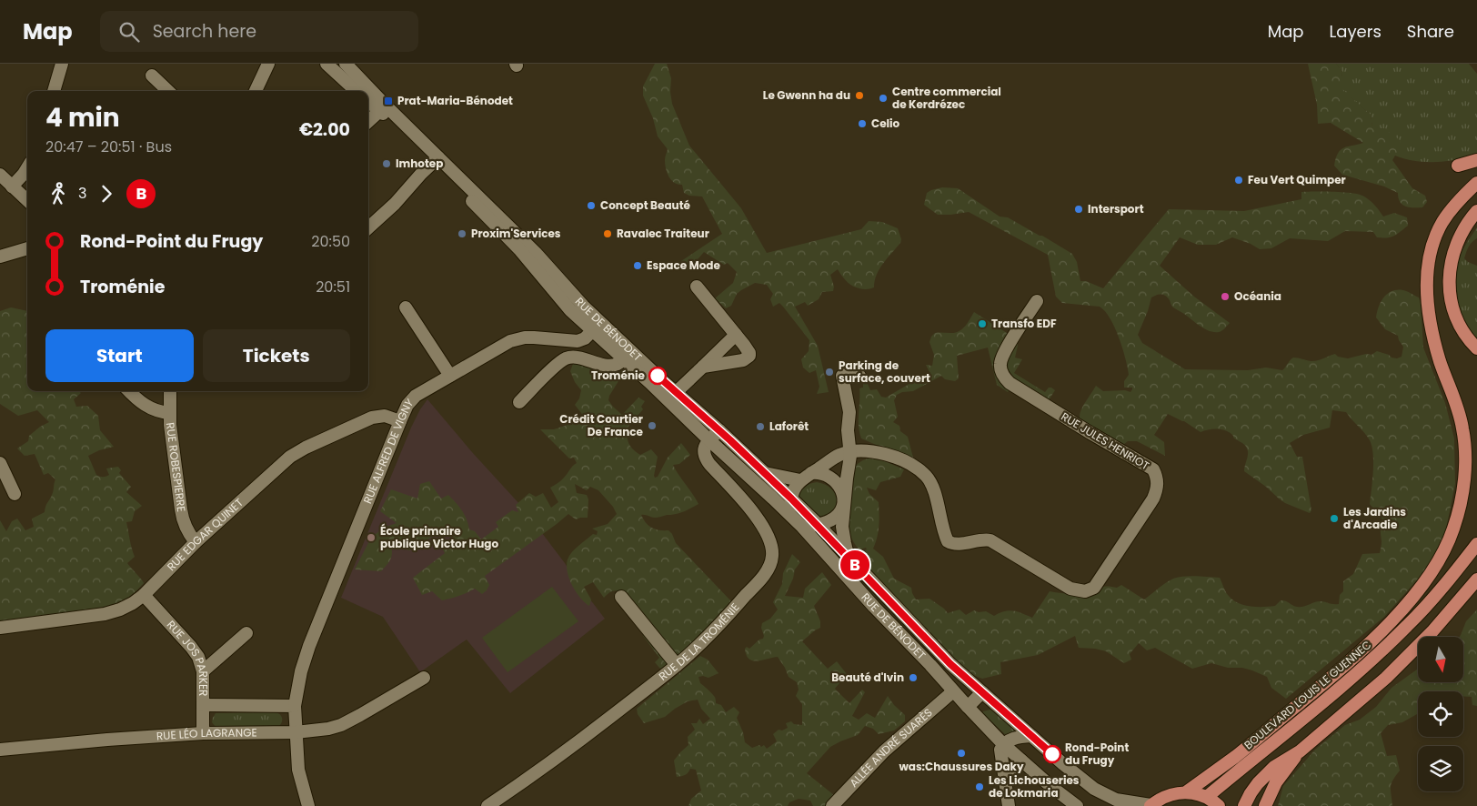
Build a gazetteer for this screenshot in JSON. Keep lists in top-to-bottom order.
{
  "streets": {
    "main road": ["BOULEVARD LOUIS LE GUENNEC"],
    "street": [
      "RUE DE BÉNODET",
      "RUE JULES HENRIOT",
      "RUE ALFRED DE VIGNY",
      "RUE ROBESPIERRE",
      "RUE EDGAR QUINET",
      "RUE DE LA TROMÉNIE",
      "RUE JOS PARKER",
      "RUE LÉO LAGRANGE",
      "ALLÉE ANDRÉ SUARÈS"
    ]
  },
  "crossings": [
    ["RUE DE BÉNODET", "RUE ALFRED DE VIGNY"],
    ["RUE DE BÉNODET", "RUE DE LA TROMÉNIE"],
    ["RUE DE BÉNODET", "ALLÉE ANDRÉ SUARÈS"],
    ["RUE ALFRED DE VIGNY", "RUE EDGAR QUINET"],
    ["RUE ROBESPIERRE", "RUE EDGAR QUINET"],
    ["RUE EDGAR QUINET", "RUE JOS PARKER"],
    ["RUE JOS PARKER", "RUE LÉO LAGRANGE"]
  ],
  "places": {
    "other": [
      "Le Gwenn ha du",
      "Centre commercial de Kerdrézec",
      "Celio",
      "Imhotep",
      "Feu Vert Quimper",
      "Concept Beauté",
      "Intersport",
      "Proxim'Services",
      "Ravalec Traiteur",
      "Espace Mode",
      "Océania",
      "Transfo EDF",
      "Parking de surface, couvert",
      "Troménie",
      "Crédit Courtier De France",
      "Laforêt",
      "Les Jardins d'Arcadie",
      "École primaire publique Victor Hugo",
      "Beauté d'Ivin",
      "was:Chaussures Daky",
      "Rond-Point du Frugy",
      "Les Lichouseries de Lokmaria"
    ],
    "transit": ["Prat-Maria-Bénodet"]
  },
  "lines": ["bus line B"],
  "north": "bottom",
  "page": {
    "header": "Map",
    "search": "Search here",
    "nav": ["Map", "Layers", "Share"],
    "on_map": "B",
    "heading": ["4 min", "20:47 – 20:51 · Bus", "€2.00"],
    "legs": ["3", "B"],
    "list": [
      {
        "name": "Rond-Point du Frugy",
        "value": "20:50"
      },
      {
        "name": "Troménie",
        "value": "20:51"
      }
    ],
    "buttons": ["Start", "Tickets"]
  }
}
